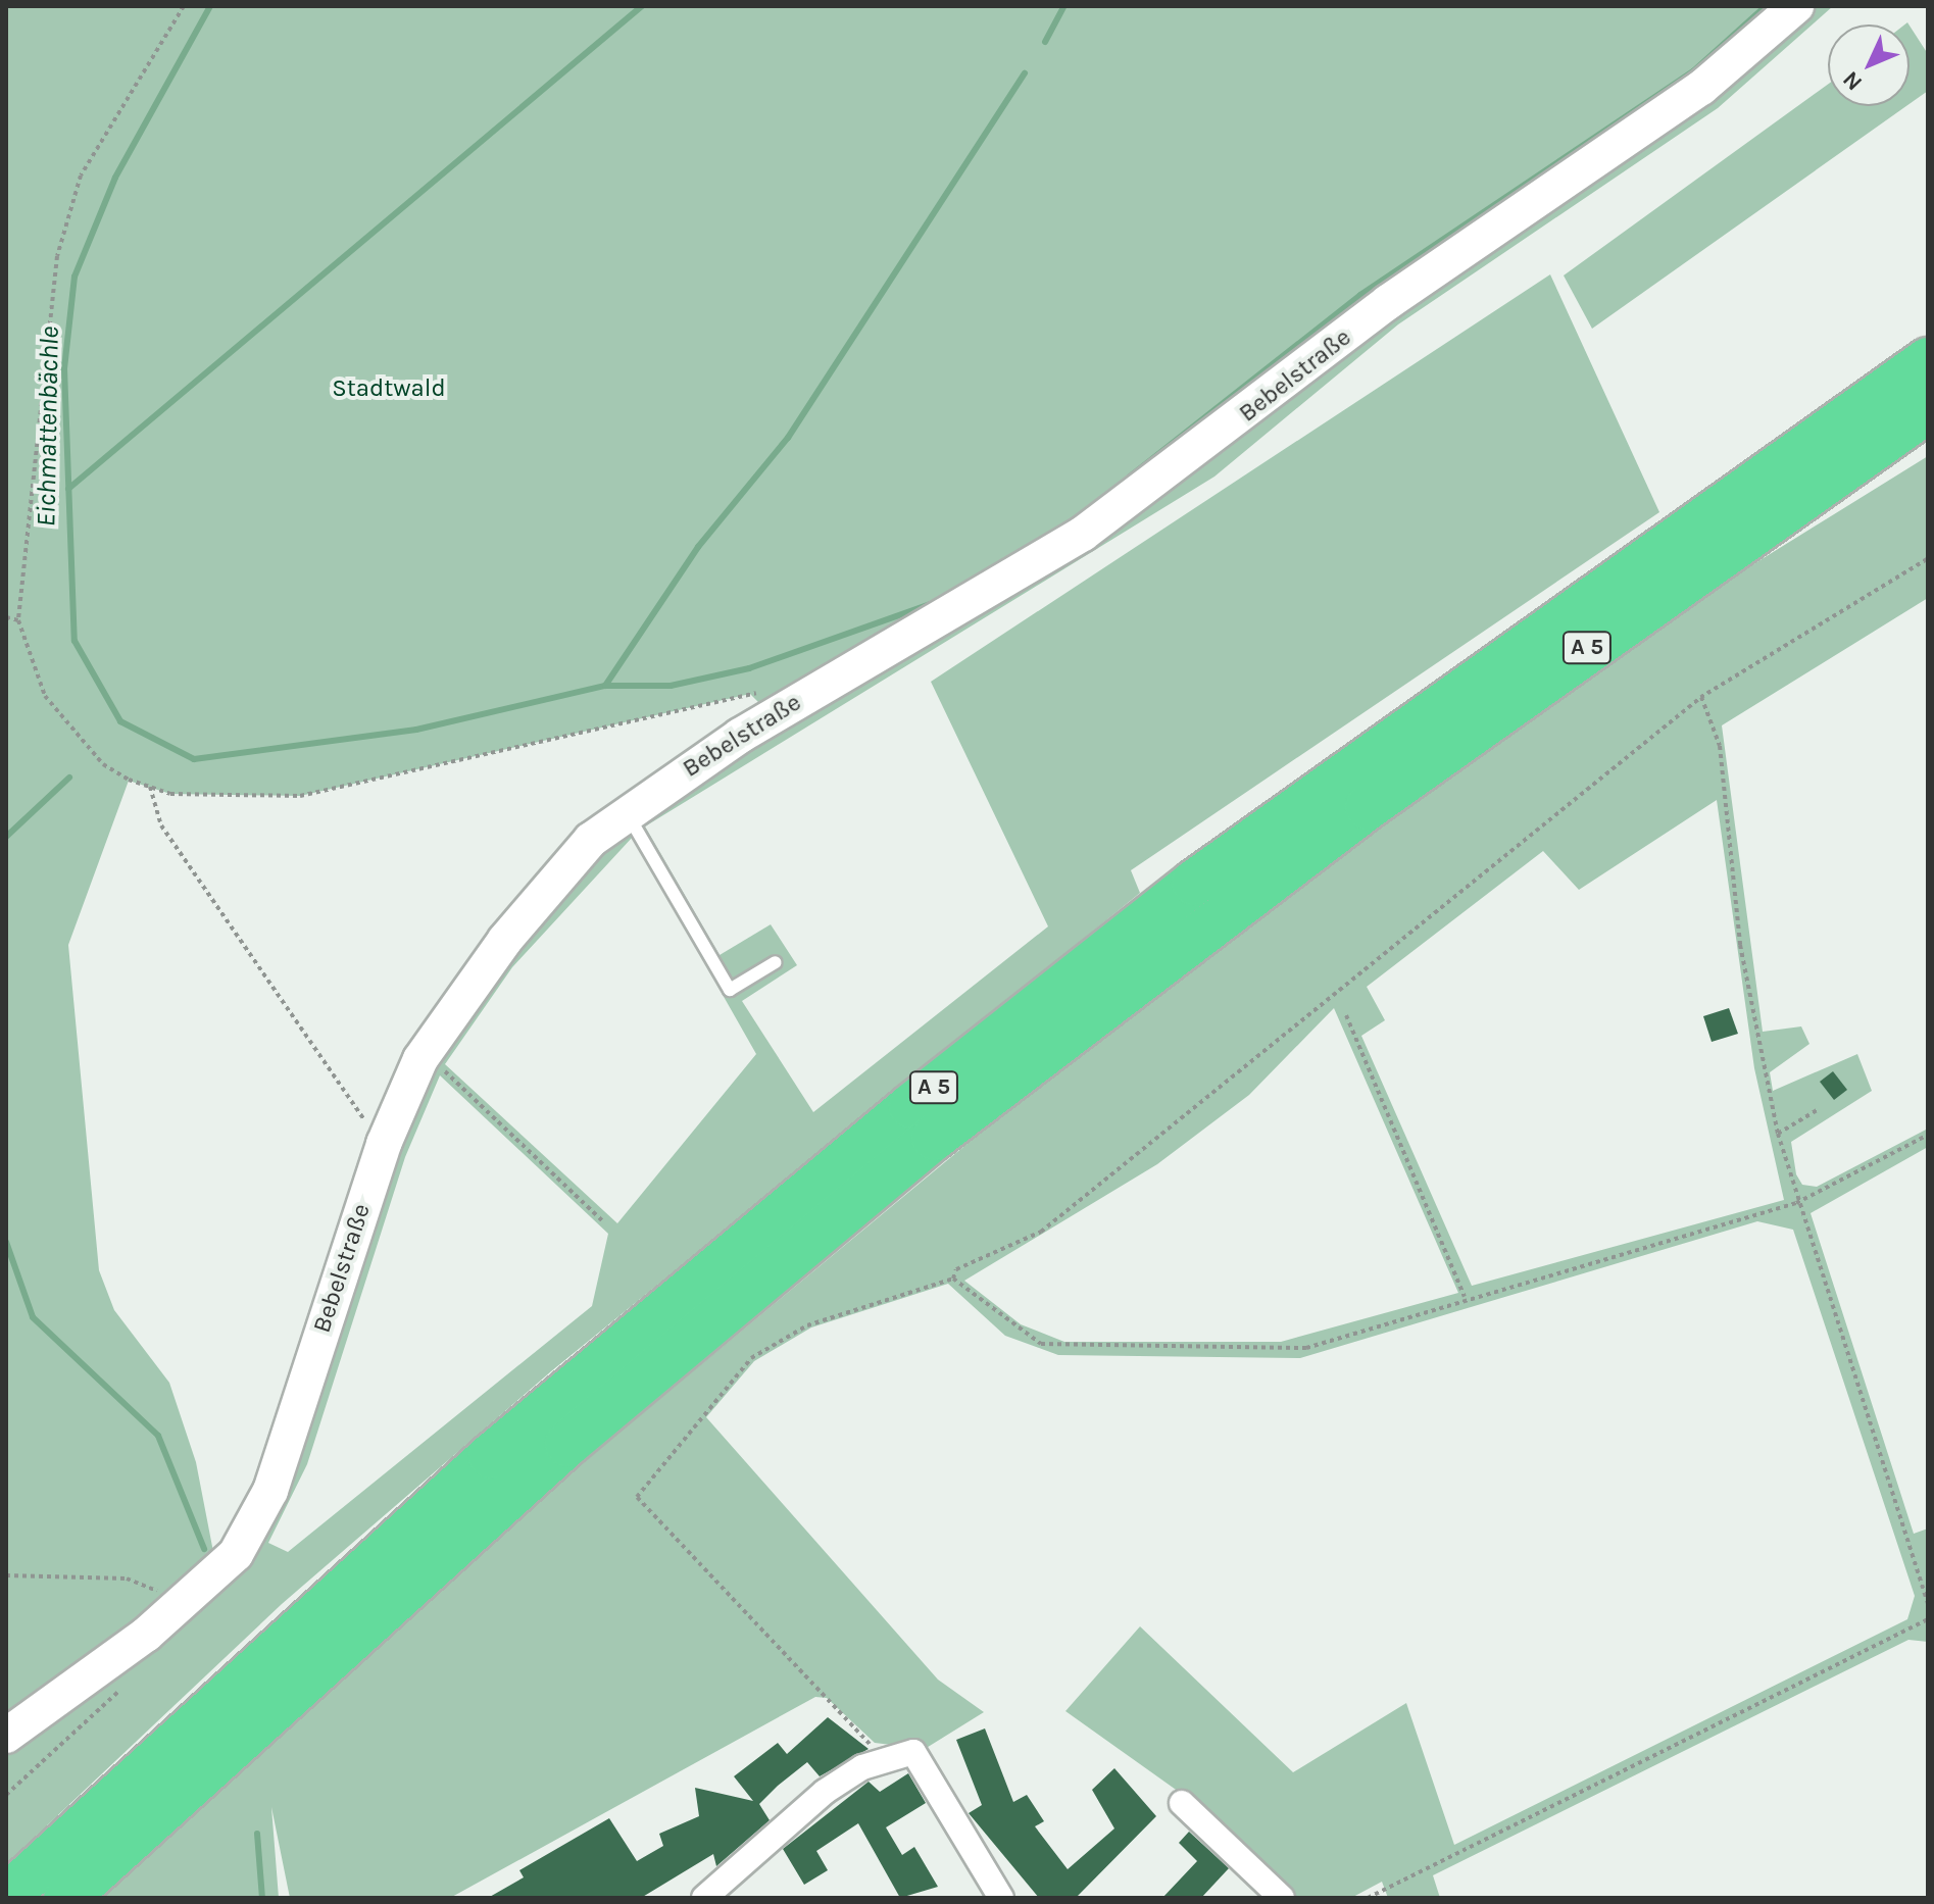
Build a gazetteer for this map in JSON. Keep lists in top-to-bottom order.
{
  "streets": {
    "highway": ["A 5"],
    "street": ["Bebelstraße"]
  },
  "water": ["Eichmattenbächle"],
  "parks": ["Stadtwald"],
  "north": "bottom left"
}
